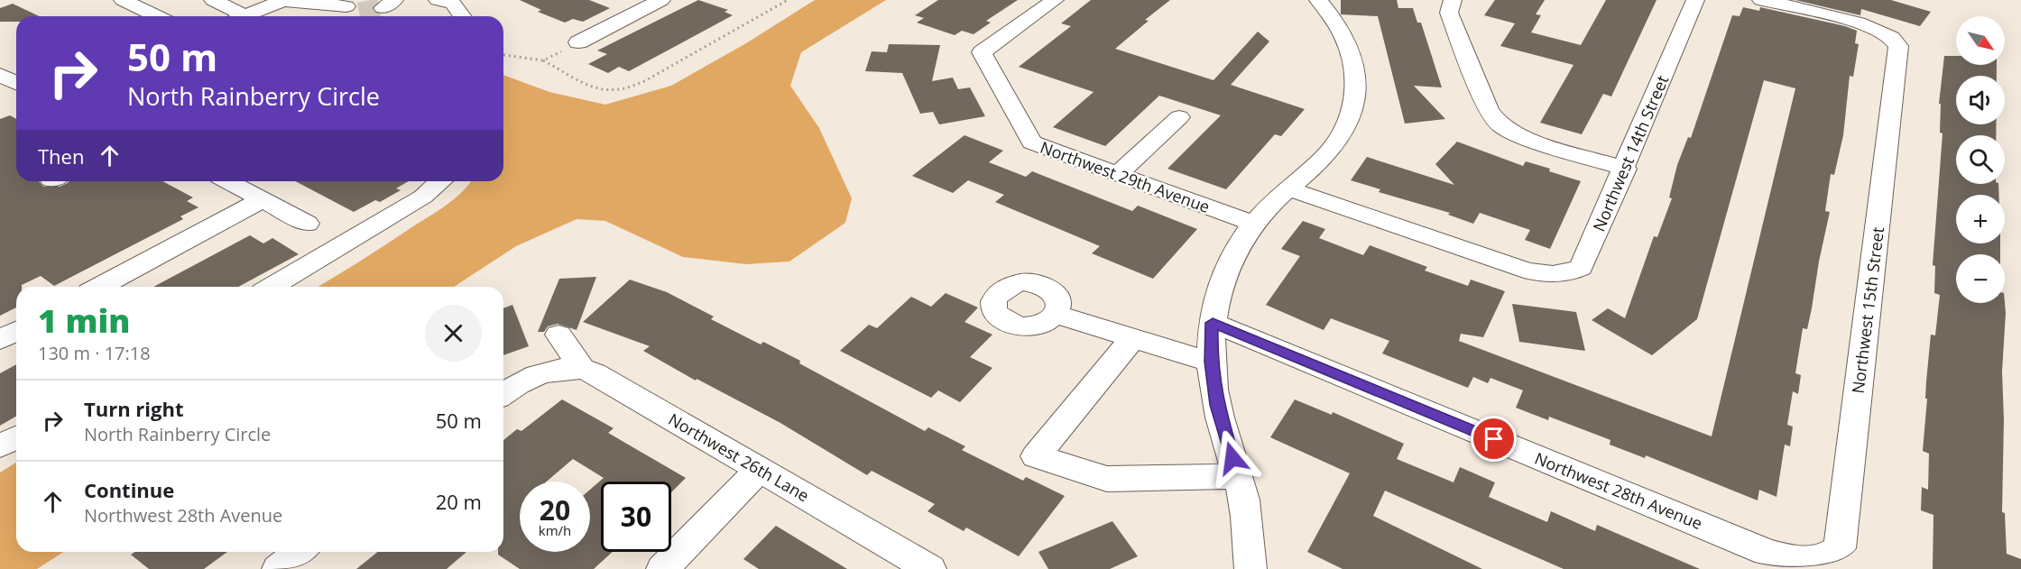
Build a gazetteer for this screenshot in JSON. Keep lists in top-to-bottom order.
{
  "streets": {
    "street": [
      "Northwest 14th Street",
      "Northwest 29th Avenue",
      "Northwest 15th Street",
      "Northwest 26th Lane",
      "Northwest 28th Avenue"
    ]
  },
  "crossings": [
    ["Northwest 15th Street", "Northwest 28th Avenue"]
  ],
  "north": "bottom right",
  "page": {
    "map_buttons": ["+", "−"],
    "turn": ["50 m", "North Rainberry Circle"],
    "then": "Then",
    "heading": ["1 min", "130 m · 17:18"],
    "list": [
      {
        "name": "Turn right",
        "note": "North Rainberry Circle",
        "value": "50 m"
      },
      {
        "name": "Continue",
        "note": "Northwest 28th Avenue",
        "value": "20 m"
      }
    ],
    "speed": "20 km/h",
    "limit": "30"
  }
}
